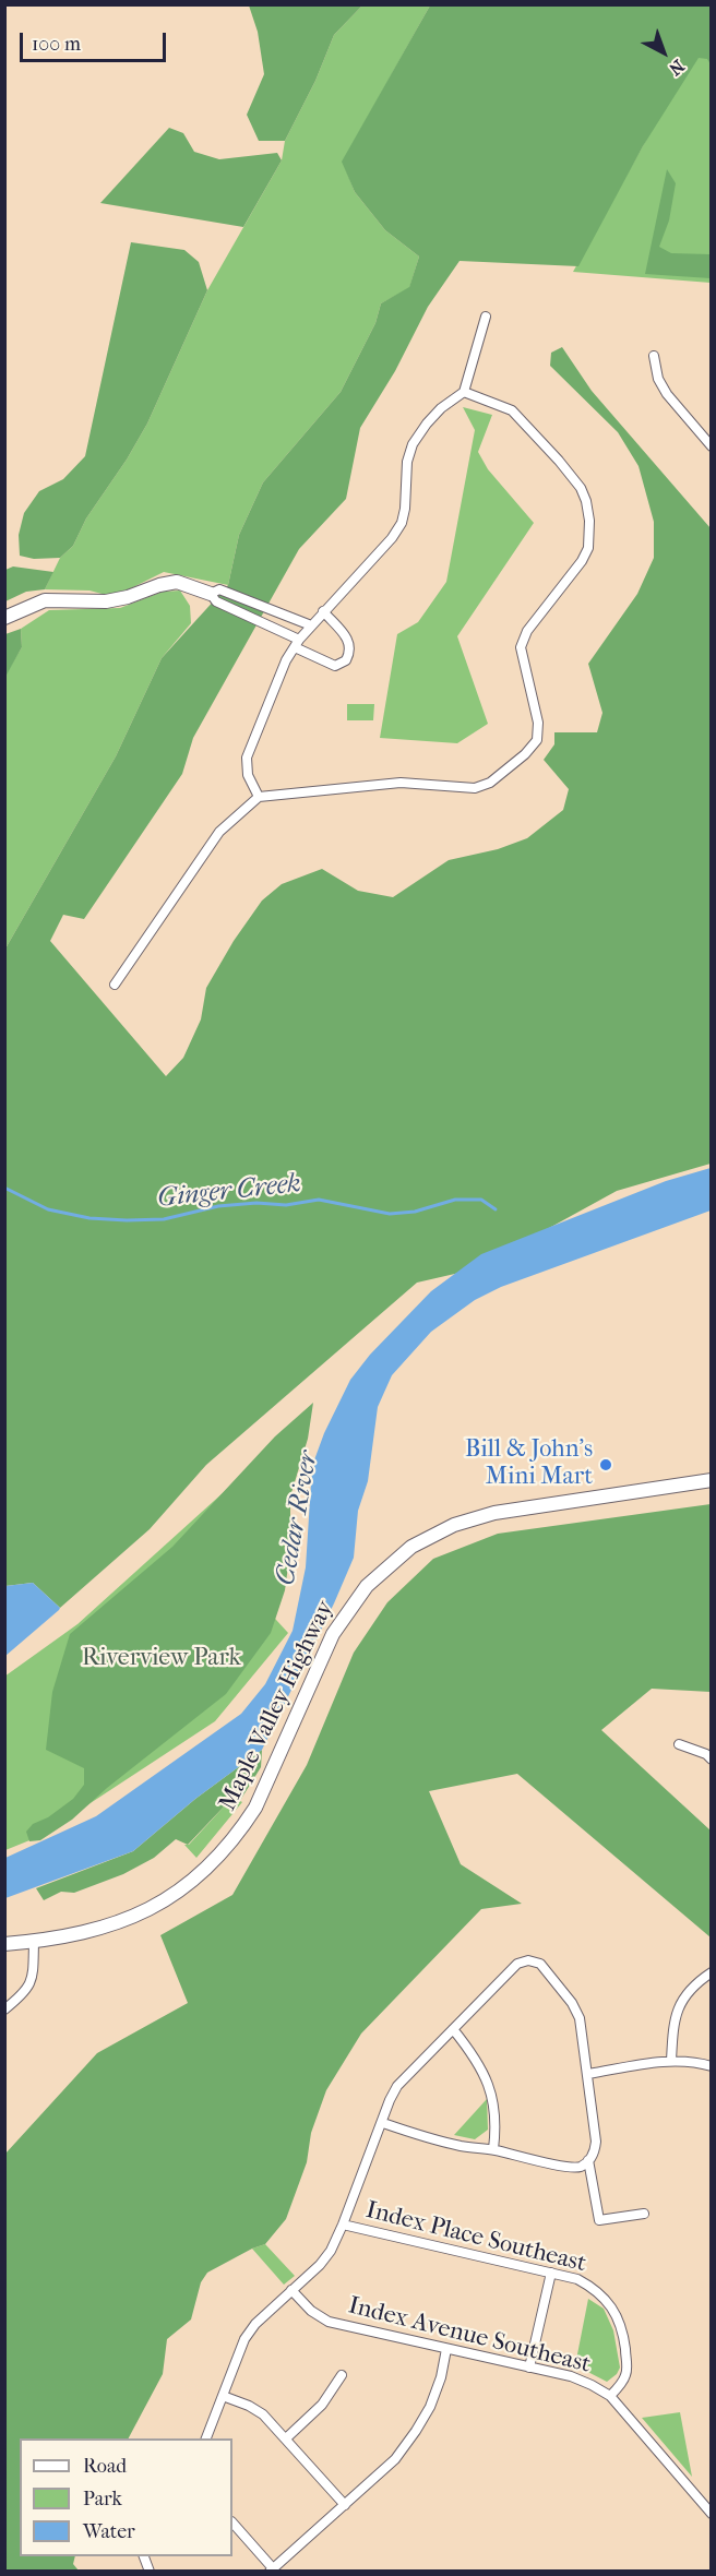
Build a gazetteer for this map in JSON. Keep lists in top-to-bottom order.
{
  "streets": {
    "main road": ["Maple Valley Highway"],
    "street": ["Index Place Southeast", "Index Avenue Southeast"]
  },
  "crossings": [
    ["Index Place Southeast", "Index Avenue Southeast"]
  ],
  "water": ["Ginger Creek", "Cedar River"],
  "parks": ["Riverview Park"],
  "places": ["Bill & John's Mini Mart"],
  "legend": ["Road", "Park", "Water"],
  "scale_bar": "100 m",
  "north": "bottom right"
}
